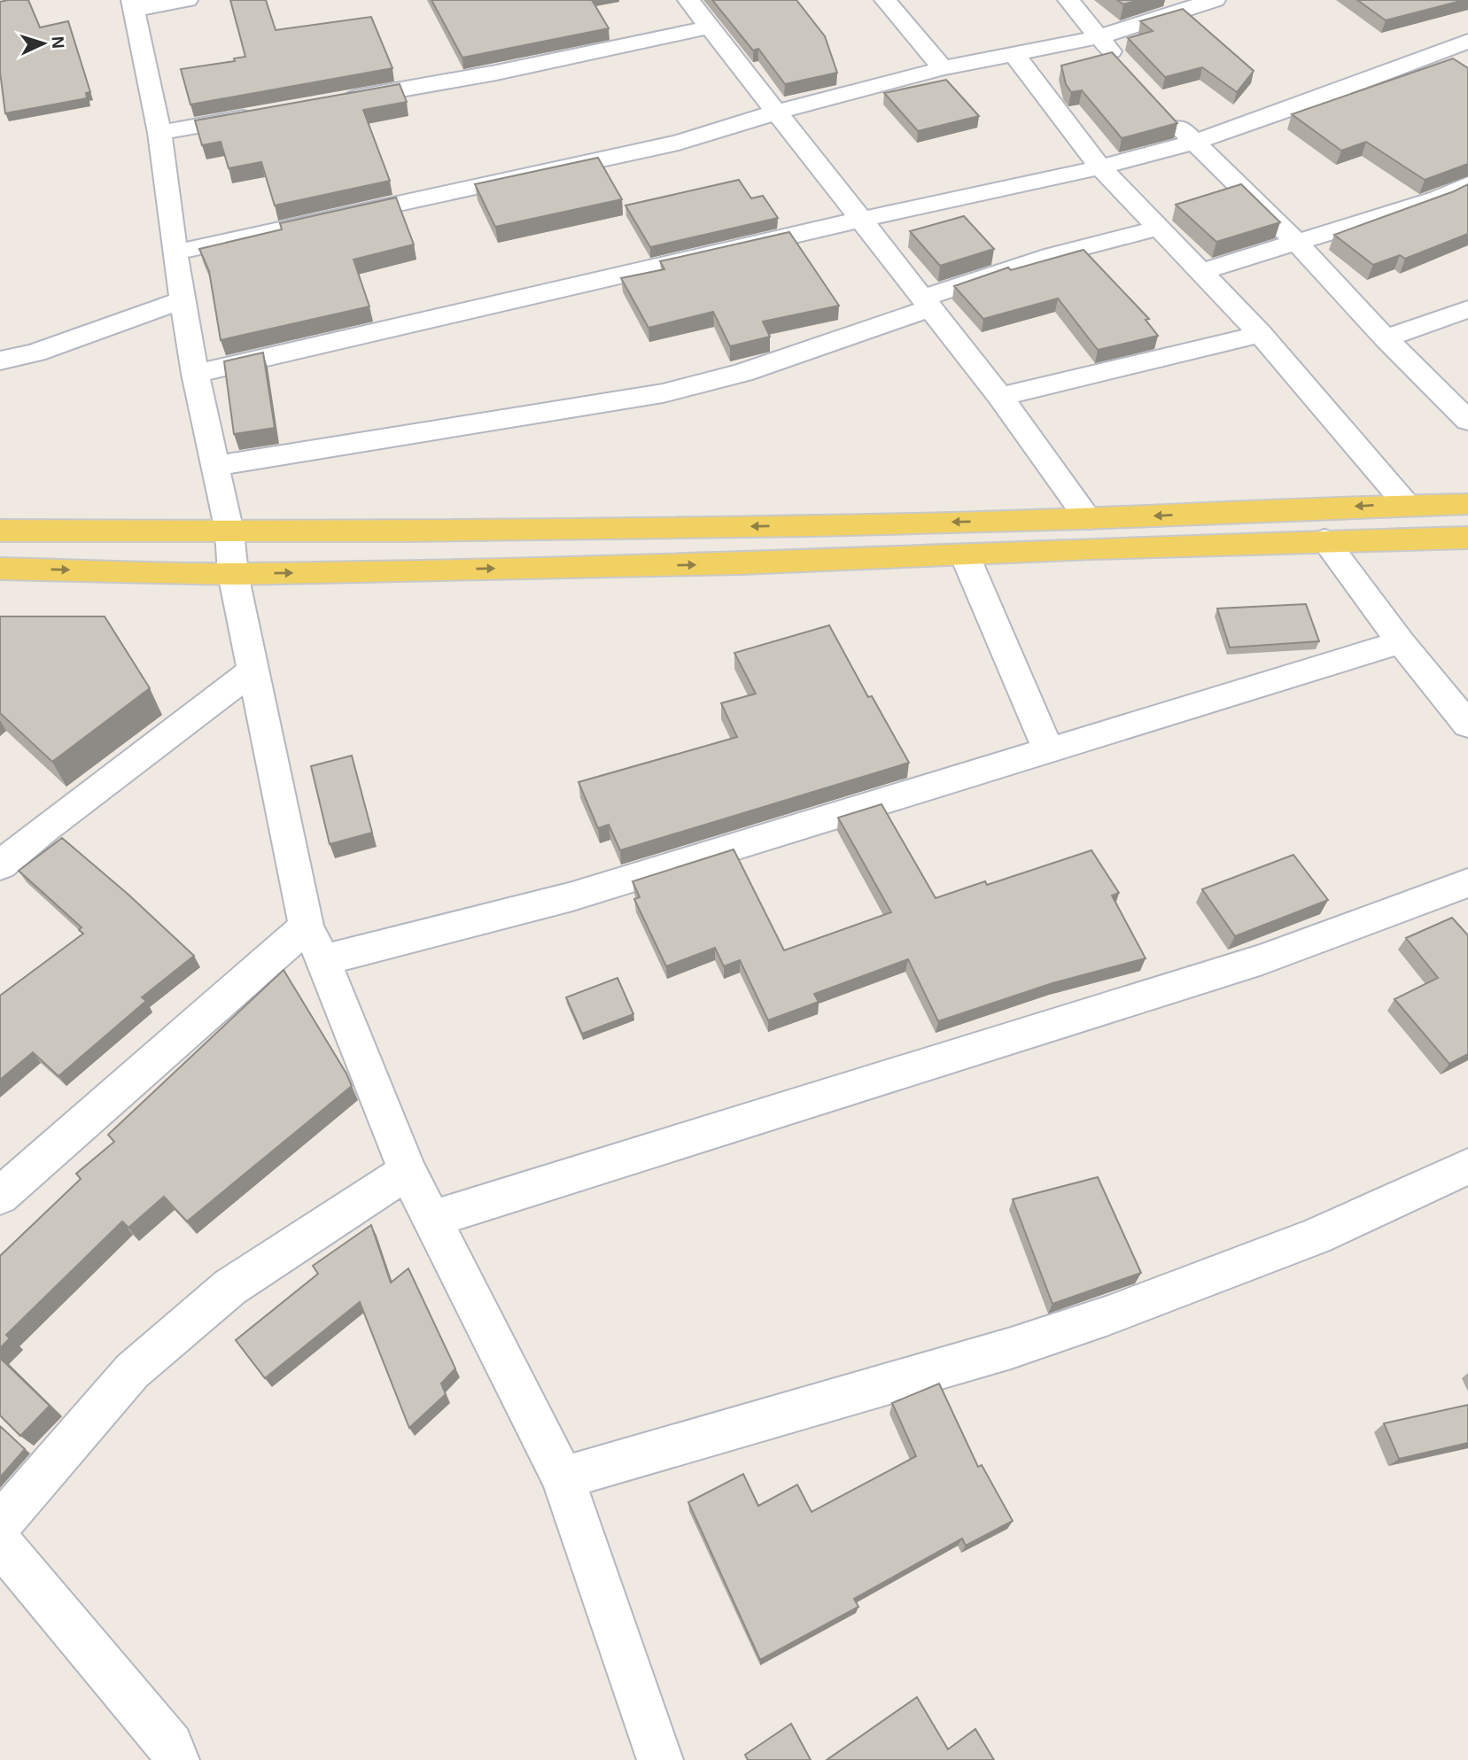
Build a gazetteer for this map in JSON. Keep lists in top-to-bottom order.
{
  "north": "right"
}
